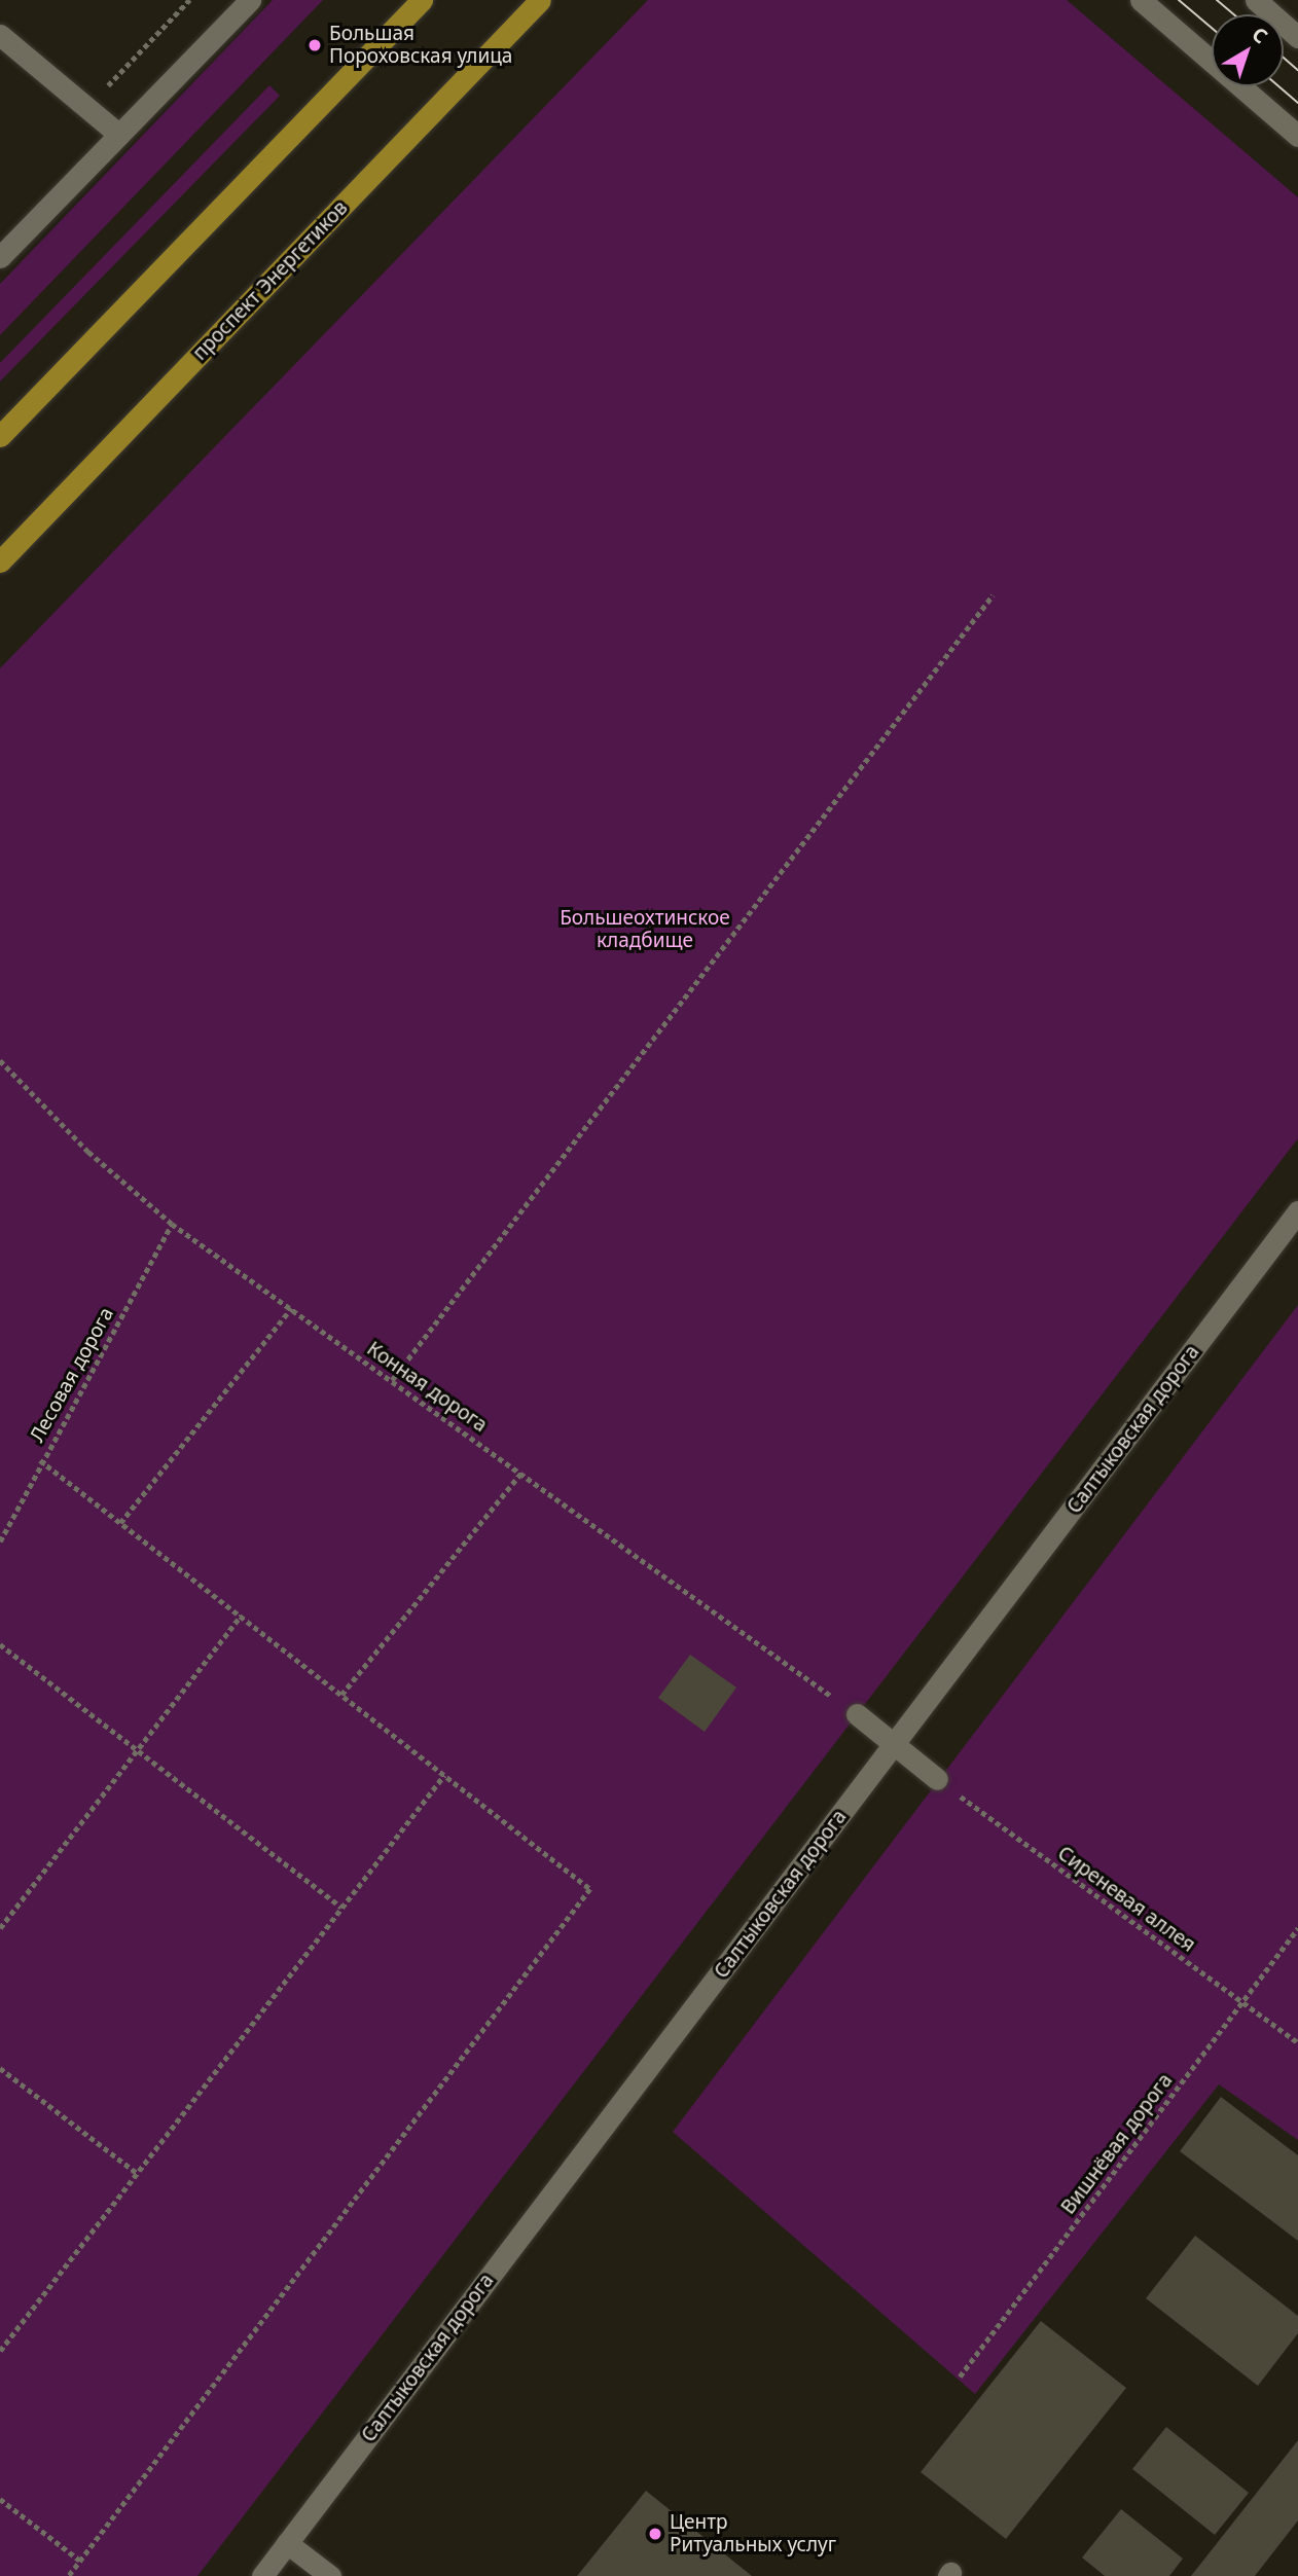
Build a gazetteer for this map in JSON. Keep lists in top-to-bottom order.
{
  "streets": {
    "main road": ["проспект Энергетиков"],
    "street": ["Салтыковская дорога"],
    "path": [
      "Лесовая дорога",
      "Конная дорога",
      "Сиреневая аллея",
      "Вишнёвая дорога"
    ]
  },
  "crossings": [
    ["Лесовая дорога", "Конная дорога"],
    ["Сиреневая аллея", "Вишнёвая дорога"]
  ],
  "parks": ["Большеохтинское кладбище"],
  "places": ["Большая Пороховская улица", "Центр Ритуальных услуг"],
  "north": "top right"
}
